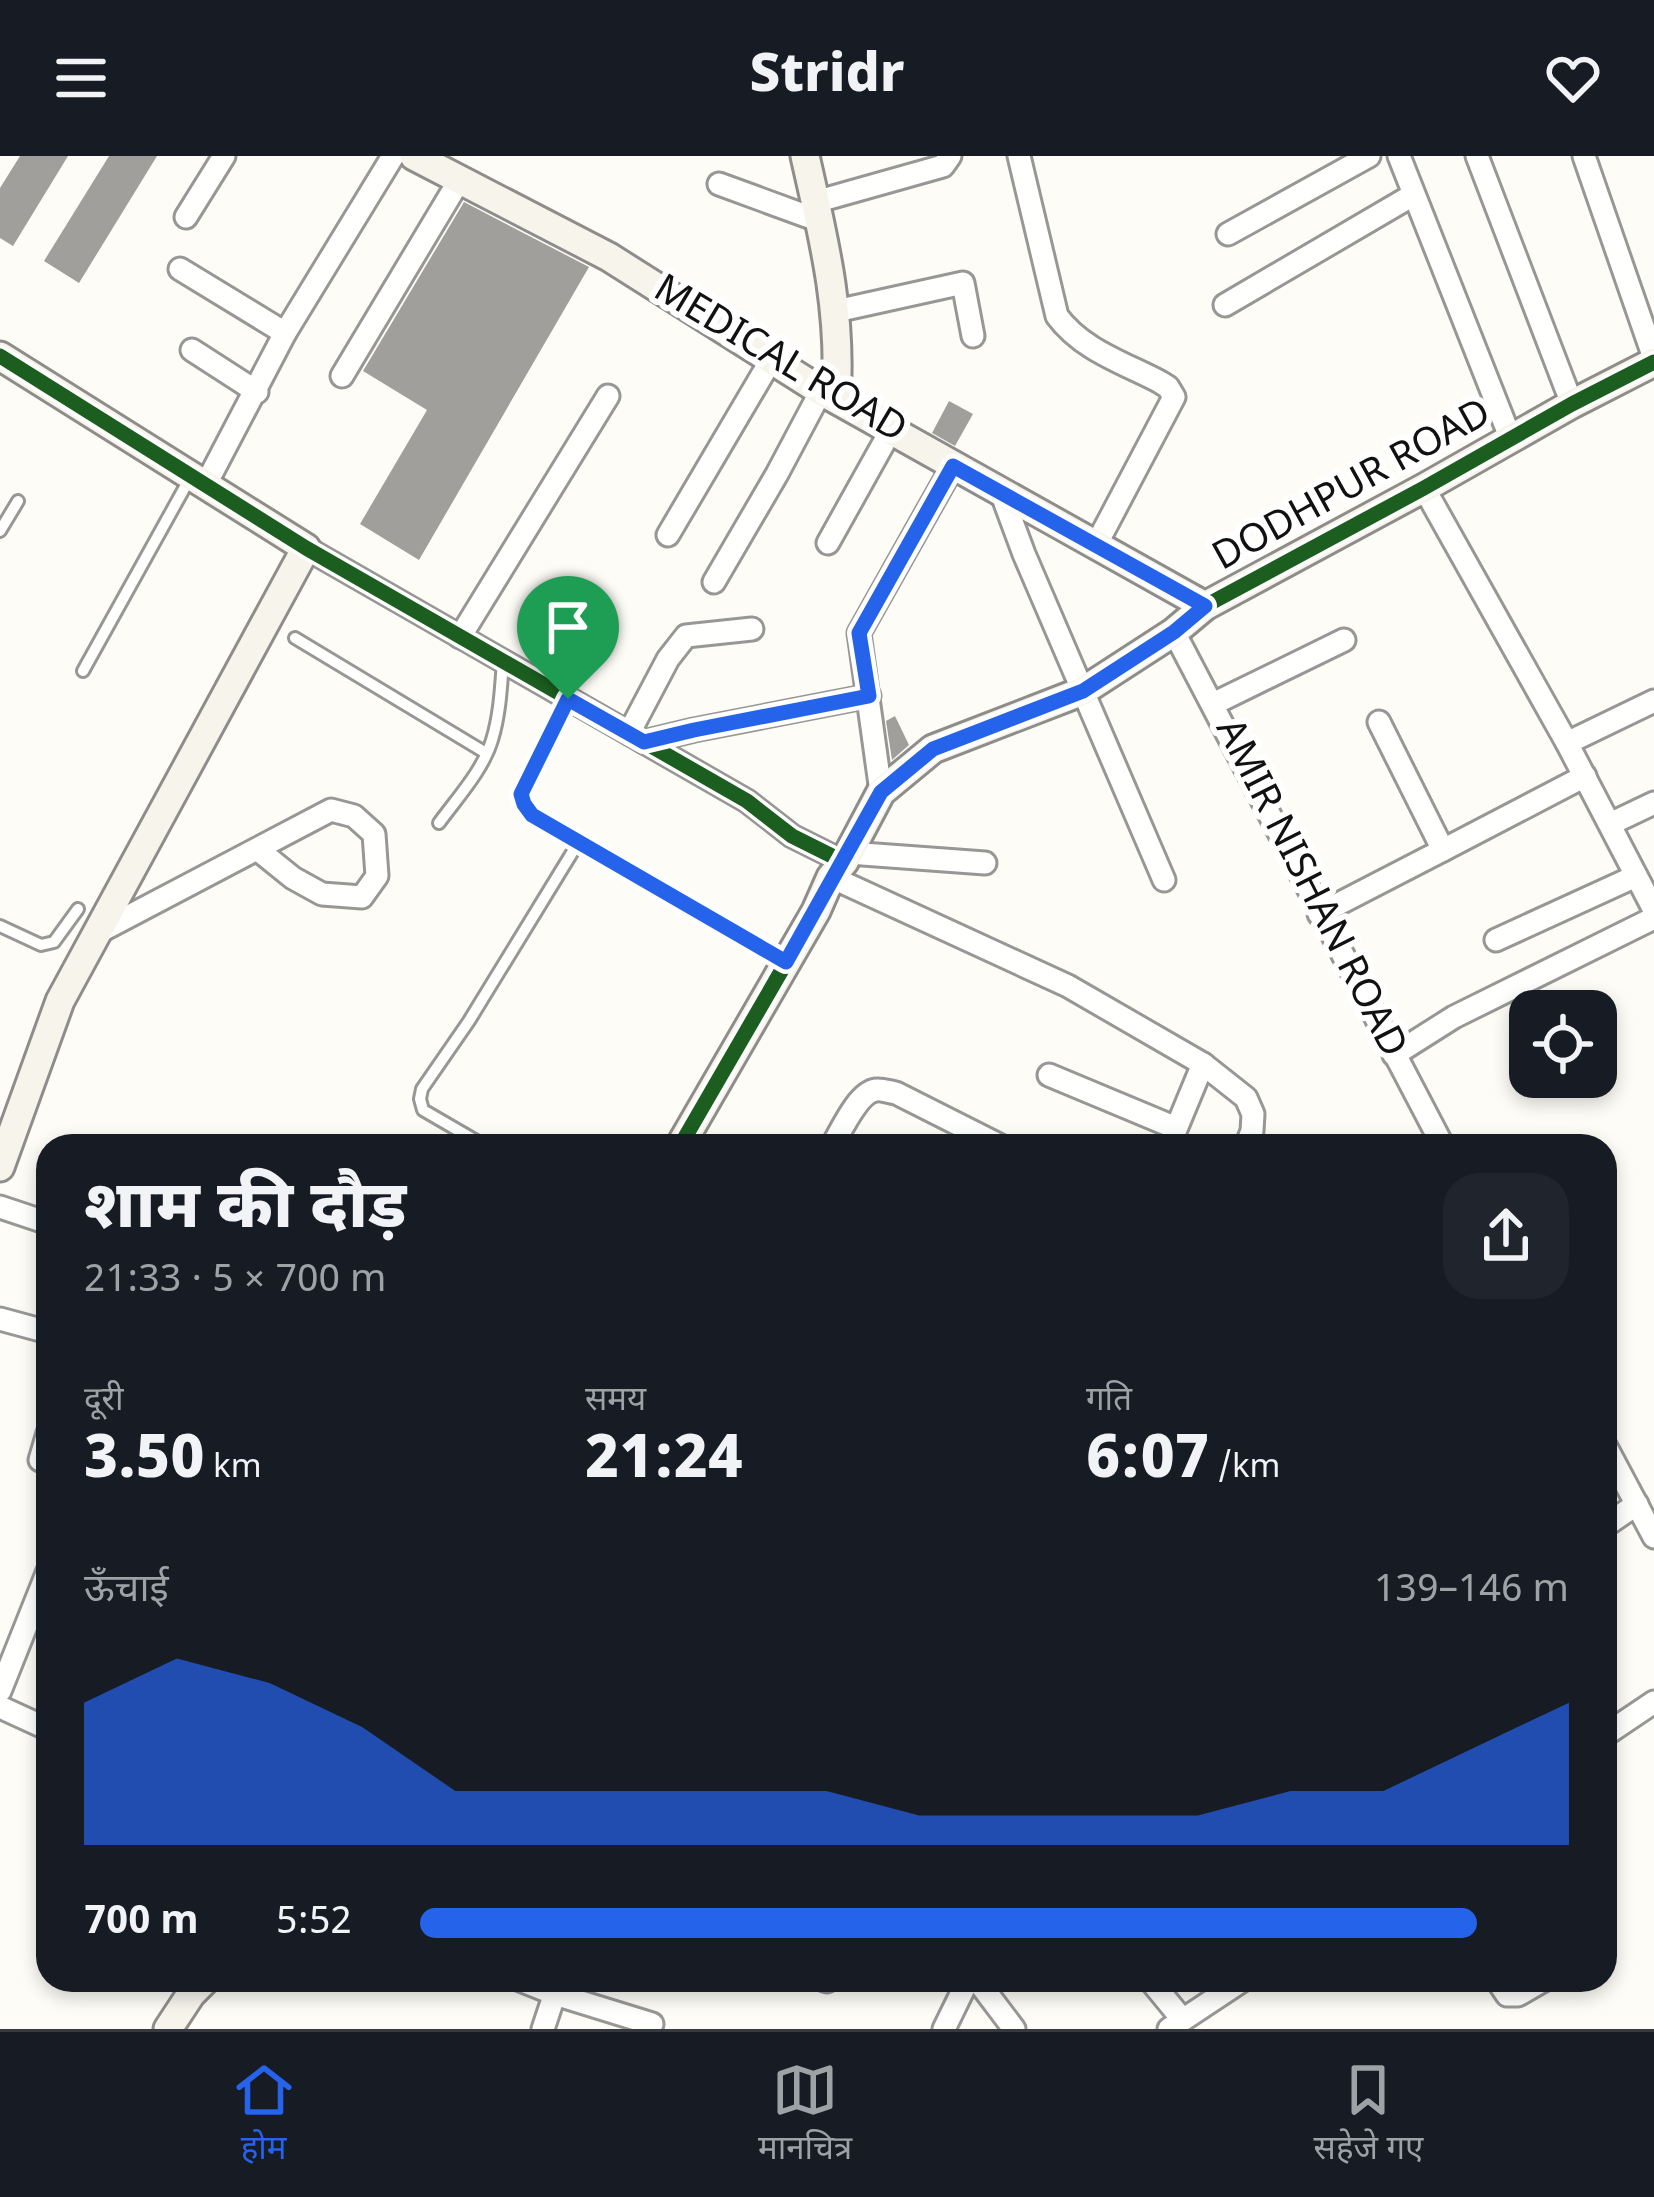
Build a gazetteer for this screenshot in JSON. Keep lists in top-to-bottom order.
{
  "streets": {
    "street": ["MEDICAL ROAD", "DODHPUR ROAD", "AMIR NISHAN ROAD"]
  },
  "crossings": [
    ["MEDICAL ROAD", "DODHPUR ROAD"],
    ["DODHPUR ROAD", "AMIR NISHAN ROAD"]
  ],
  "page": {
    "header": "Stridr",
    "heading": ["शाम की दौड़", "21:33 · 5 × 700 m"],
    "stats": [
      ["दूरी", "3.50 km"],
      ["समय", "21:24"],
      ["गति", "6:07 /km"]
    ],
    "chart": ["ऊँचाई", "139–146 m"],
    "list": [
      {
        "name": "700 m",
        "note": "5:52"
      }
    ],
    "tabs": ["होम", "मानचित्र", "सहेजे गए"]
  }
}
